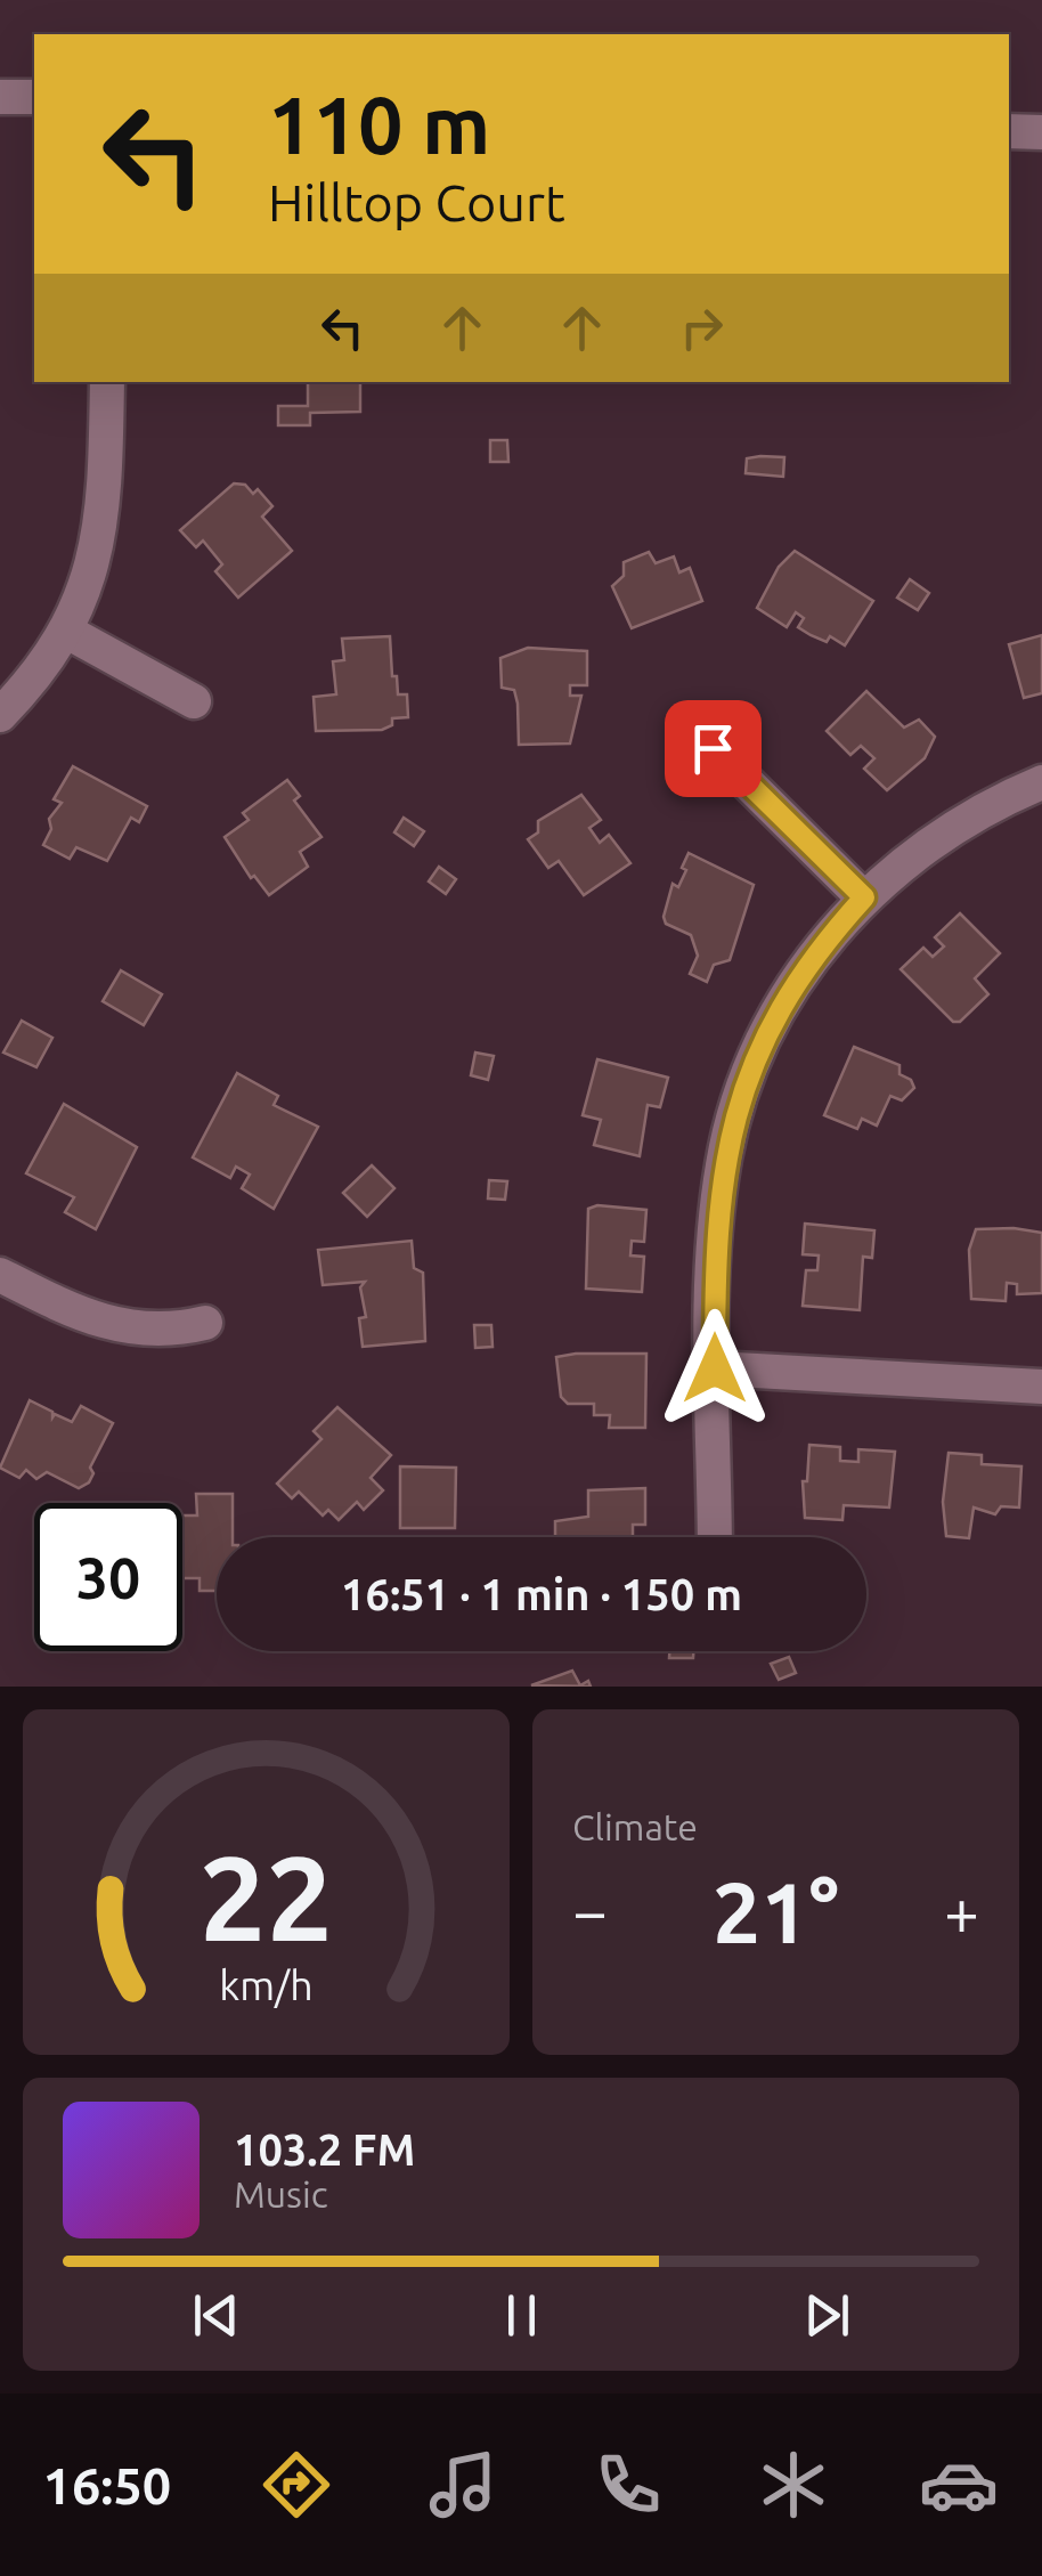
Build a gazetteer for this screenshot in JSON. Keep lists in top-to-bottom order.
{
  "page": {
    "turn": ["110 m", "Hilltop Court"],
    "limit": "30",
    "trip": "16:51 · 1 min · 150 m",
    "tile": "Climate",
    "heat": ["−", "21°", "+"],
    "song": ["103.2 FM", "Music"],
    "tabs": "16:50",
    "gauge": ["22", "km/h"]
  }
}
